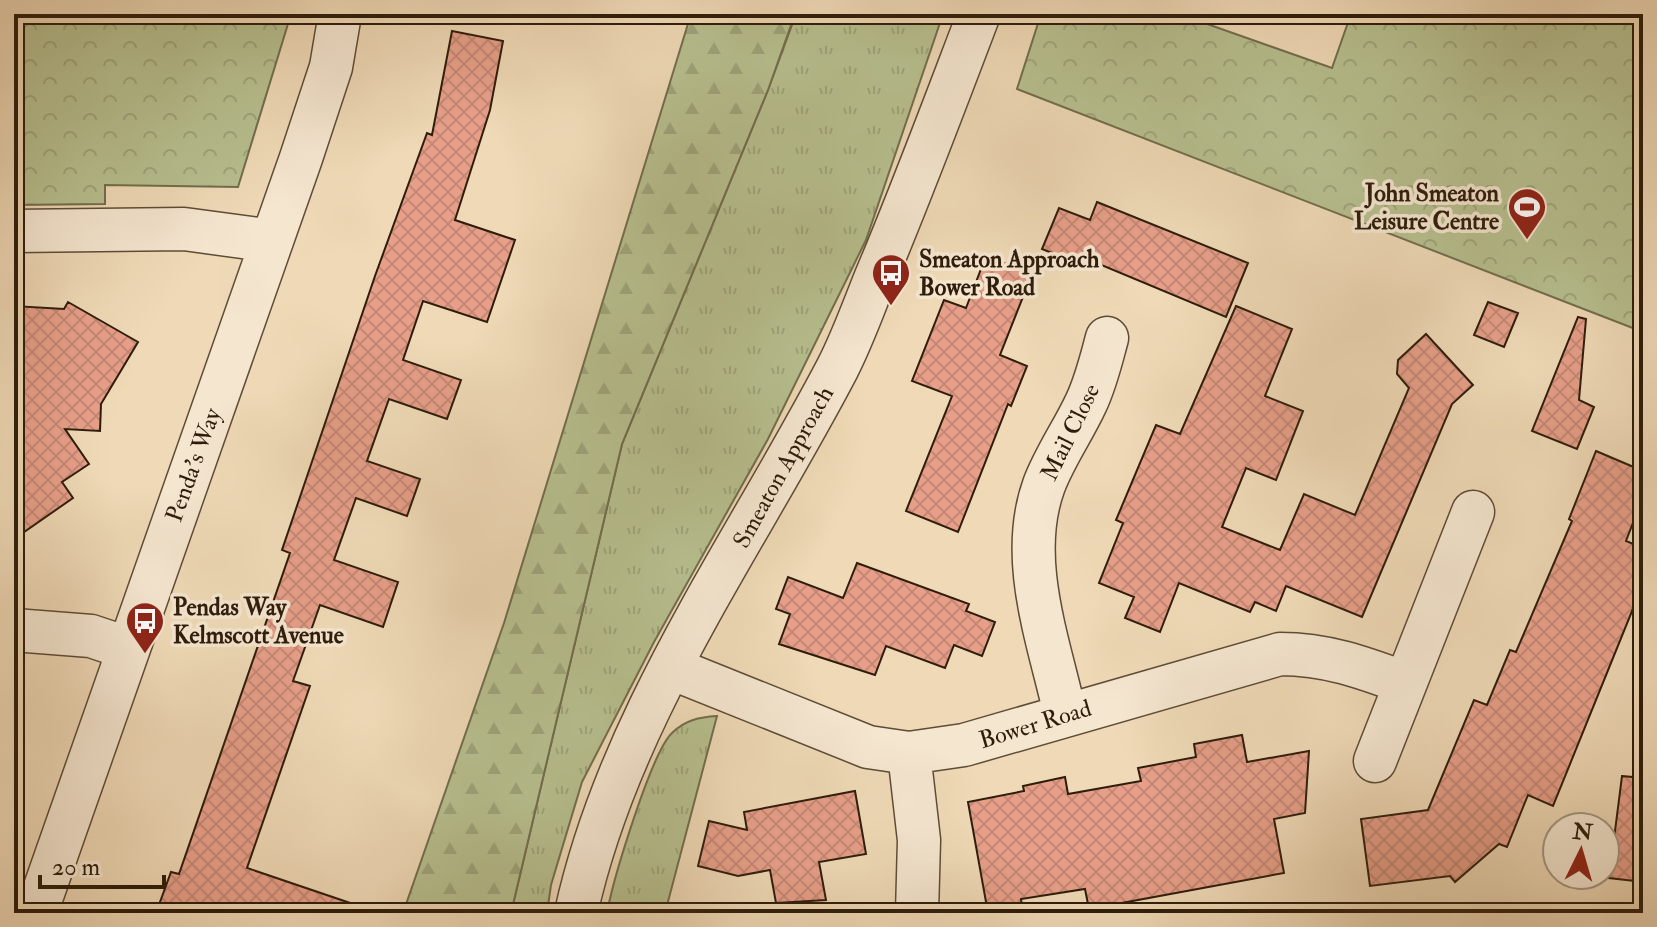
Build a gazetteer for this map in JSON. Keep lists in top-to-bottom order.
{
  "streets": {
    "street": [
      "Mail Close",
      "Penda's Way",
      "Smeaton Approach",
      "Bower Road"
    ]
  },
  "crossings": [
    ["Mail Close", "Bower Road"],
    ["Smeaton Approach", "Bower Road"]
  ],
  "places": {
    "sports": ["John Smeaton Leisure Centre"],
    "bus stop": ["Smeaton Approach Bower Road", "Pendas Way Kelmscott Avenue"]
  },
  "scale_bar": "20 m",
  "north": "top"
}
